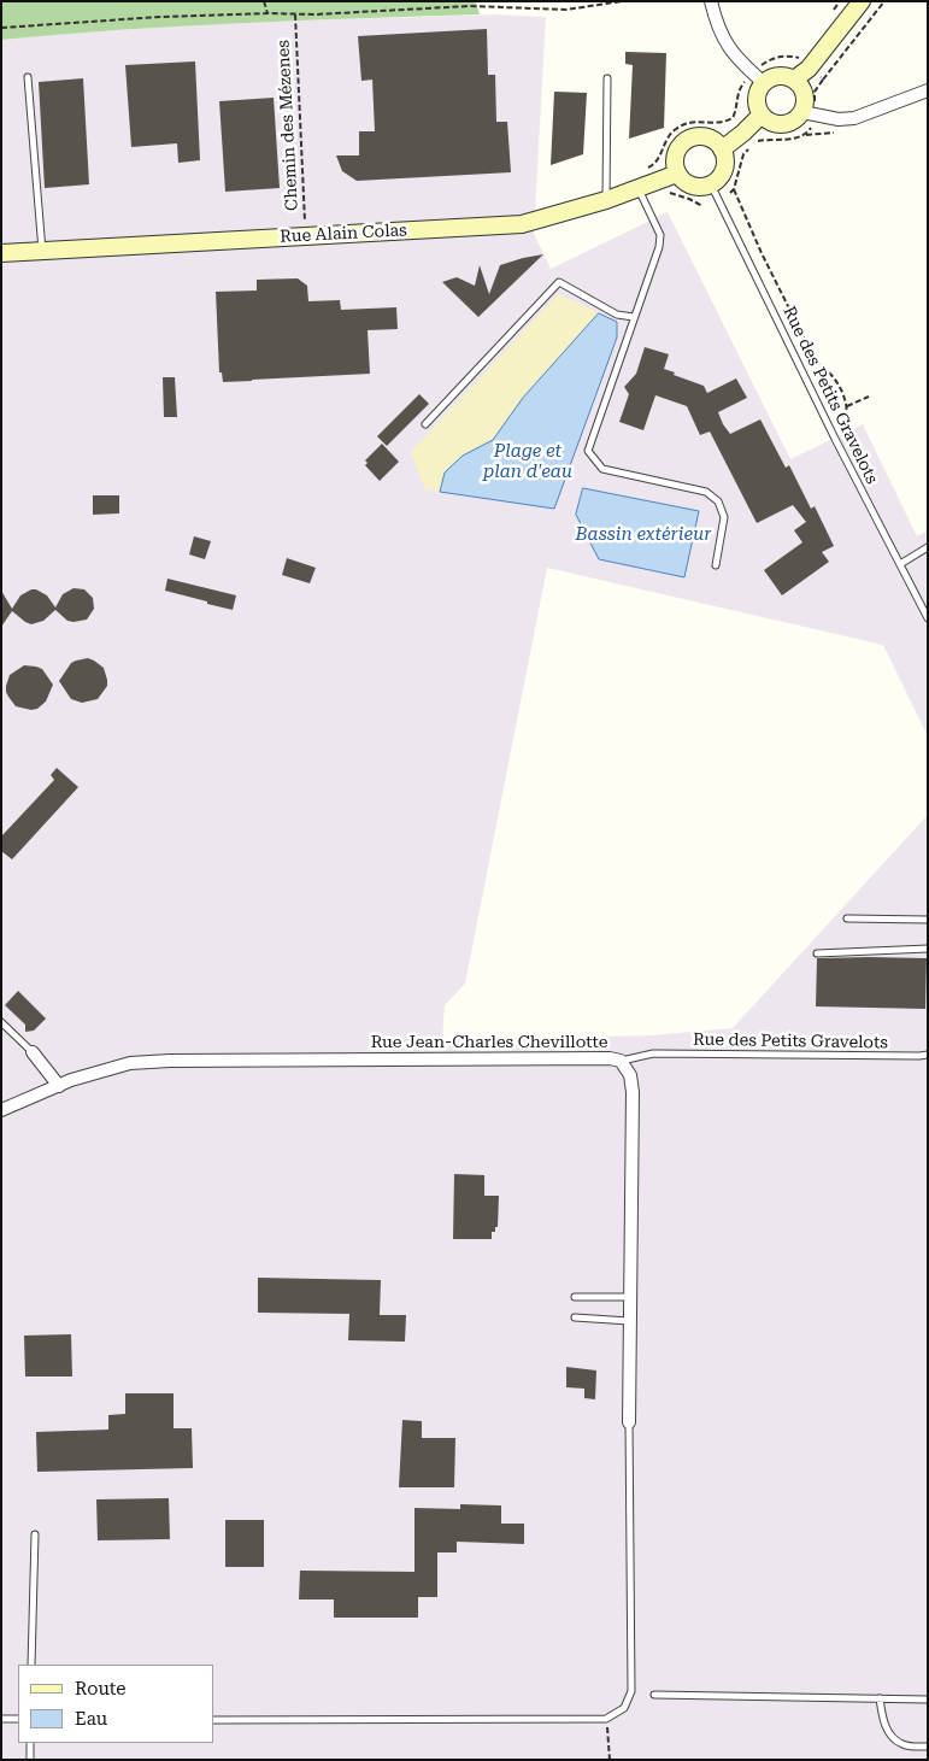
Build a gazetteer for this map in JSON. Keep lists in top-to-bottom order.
{
  "streets": {
    "street": ["Rue Alain Colas", "Rue Jean-Charles Chevillotte"],
    "lane": ["Rue des Petits Gravelots"],
    "path": ["Chemin des Mézenes"]
  },
  "crossings": [
    ["Chemin des Mézenes", "Rue Alain Colas"],
    ["Rue Alain Colas", "Rue des Petits Gravelots"],
    ["Rue des Petits Gravelots", "Rue Jean-Charles Chevillotte"]
  ],
  "water": ["Plage et plan d'eau", "Bassin extérieur"],
  "legend": ["Route", "Eau"]
}
